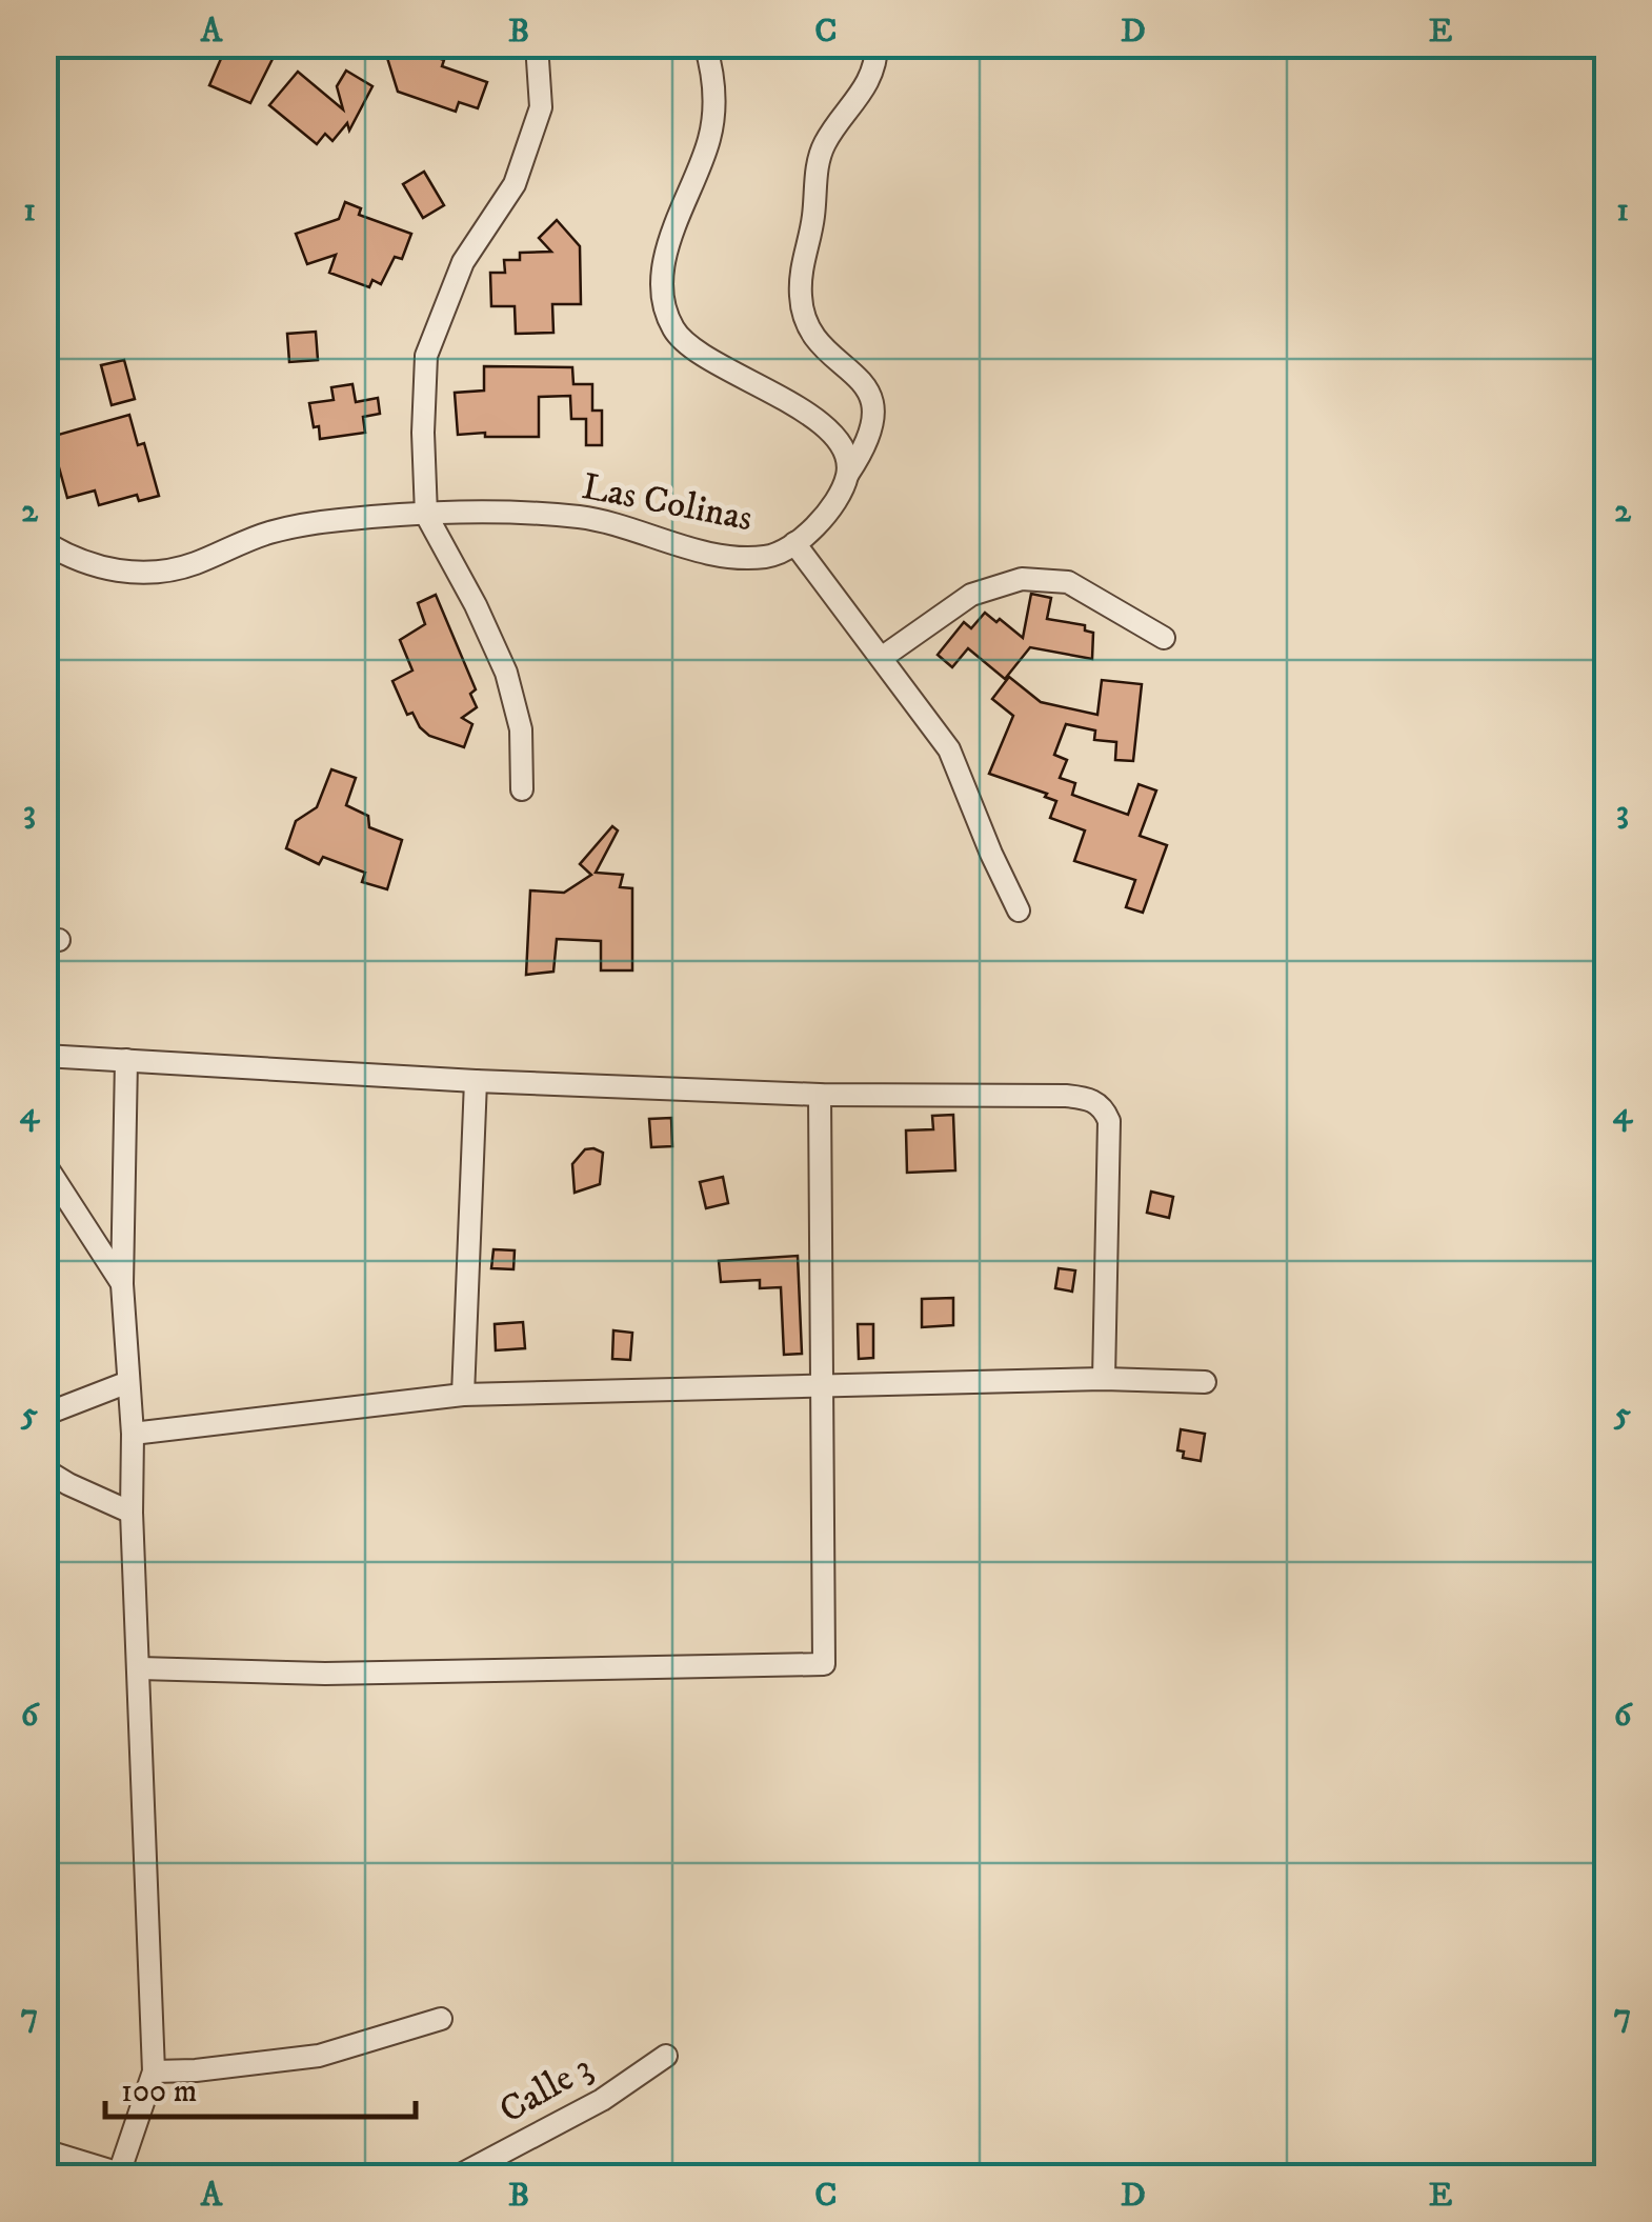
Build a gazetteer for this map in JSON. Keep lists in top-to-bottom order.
{
  "streets": {
    "street": ["Las Colinas", "Calle 3"]
  },
  "scale_bar": "100 m",
  "grid": {
    "columns": [
      "A",
      "B",
      "C",
      "D",
      "E"
    ],
    "rows": [
      "1",
      "2",
      "3",
      "4",
      "5",
      "6",
      "7"
    ]
  }
}
